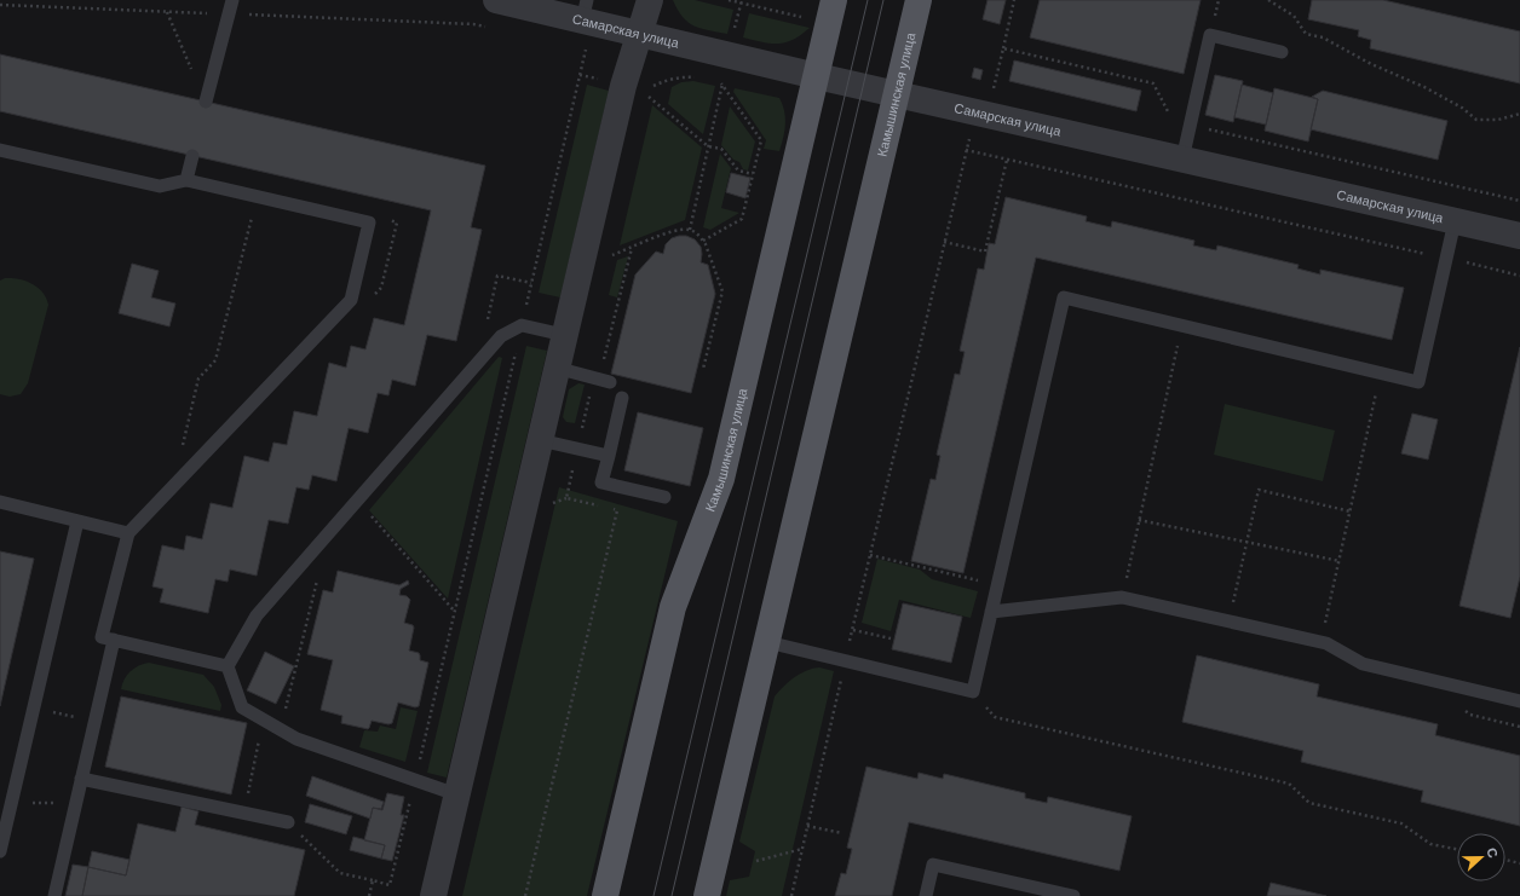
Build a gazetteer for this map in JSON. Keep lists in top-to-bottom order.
{
  "streets": {
    "main road": ["Камышинская улица"],
    "street": ["Самарская улица"]
  },
  "crossings": [
    ["Самарская улица", "Камышинская улица"]
  ],
  "north": "right"
}
